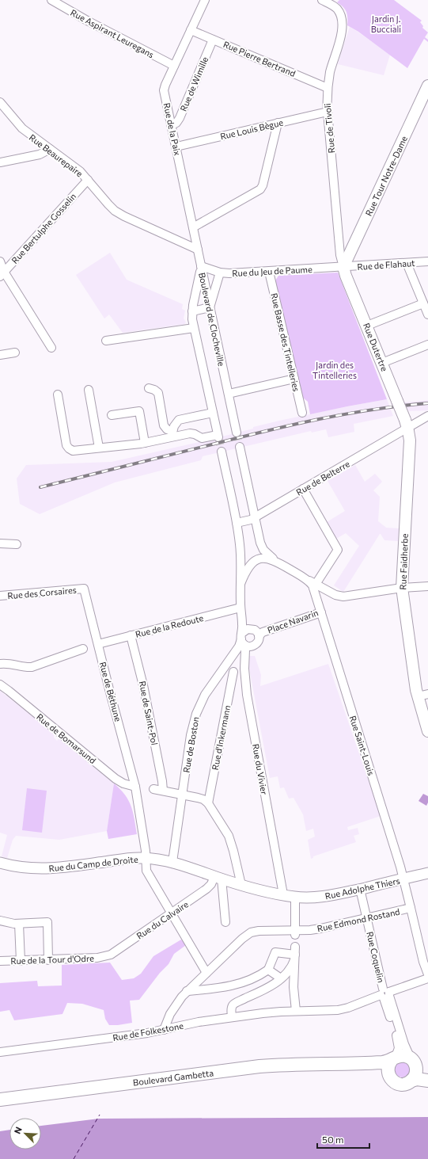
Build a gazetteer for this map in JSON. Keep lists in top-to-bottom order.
{
  "streets": {
    "main road": [
      "Rue Tour Notre-Dame",
      "Rue Dutertre",
      "Rue Faidherbe",
      "Boulevard Gambetta"
    ],
    "street": [
      "Rue Aspirant Leuregans",
      "Rue Pierre Bertrand",
      "Rue de Wimille",
      "Rue de Tivoli",
      "Rue de la Paix",
      "Rue Louis Bègue",
      "Rue Beaurepaire",
      "Rue Bertulphe Gosselin",
      "Rue de Flahaut",
      "Rue du Jeu de Paume",
      "Boulevard de Clocheville",
      "Rue Basse des Tintelleries",
      "Rue de Belterre",
      "Rue des Corsaires",
      "Place Navarin",
      "Rue de la Redoute",
      "Rue de Béthune",
      "Rue de Saint-Pol",
      "Rue d'Inkermann",
      "Rue de Bomarsund",
      "Rue de Boston",
      "Rue Saint-Louis",
      "Rue du Vivier",
      "Rue du Camp de Droite",
      "Rue Adolphe Thiers",
      "Rue du Calvaire",
      "Rue Edmond Rostand",
      "Rue Coquelin",
      "Rue de la Tour d'Odre",
      "Rue de Folkestone"
    ]
  },
  "crossings": [
    ["Rue Aspirant Leuregans", "Rue de la Paix"],
    ["Rue Pierre Bertrand", "Rue de Wimille"],
    ["Rue Pierre Bertrand", "Rue de Tivoli"],
    ["Rue Pierre Bertrand", "Rue de la Paix"],
    ["Rue de Wimille", "Rue de la Paix"],
    ["Rue de Tivoli", "Rue Louis Bègue"],
    ["Rue de Tivoli", "Rue Tour Notre-Dame"],
    ["Rue de Tivoli", "Rue de Flahaut"],
    ["Rue de Tivoli", "Rue du Jeu de Paume"],
    ["Rue de Tivoli", "Rue Dutertre"],
    ["Rue de la Paix", "Rue Louis Bègue"],
    ["Rue de la Paix", "Rue Beaurepaire"],
    ["Rue de la Paix", "Rue du Jeu de Paume"],
    ["Rue de la Paix", "Boulevard de Clocheville"],
    ["Rue Beaurepaire", "Rue Bertulphe Gosselin"],
    ["Rue Tour Notre-Dame", "Rue de Flahaut"],
    ["Rue Tour Notre-Dame", "Rue du Jeu de Paume"],
    ["Rue Tour Notre-Dame", "Rue Dutertre"],
    ["Rue de Flahaut", "Rue du Jeu de Paume"],
    ["Rue de Flahaut", "Rue Dutertre"],
    ["Rue du Jeu de Paume", "Boulevard de Clocheville"],
    ["Rue du Jeu de Paume", "Rue Basse des Tintelleries"],
    ["Rue du Jeu de Paume", "Rue Dutertre"],
    ["Rue Dutertre", "Rue de Belterre"],
    ["Rue Dutertre", "Rue Faidherbe"],
    ["Rue de Belterre", "Rue Faidherbe"],
    ["Rue de Belterre", "Place Navarin"],
    ["Rue des Corsaires", "Rue de Béthune"],
    ["Place Navarin", "Rue de la Redoute"],
    ["Place Navarin", "Rue de Boston"],
    ["Place Navarin", "Rue Saint-Louis"],
    ["Place Navarin", "Rue du Vivier"],
    ["Rue de la Redoute", "Rue de Béthune"],
    ["Rue de la Redoute", "Rue de Saint-Pol"],
    ["Rue de Béthune", "Rue de Bomarsund"],
    ["Rue de Béthune", "Rue du Camp de Droite"],
    ["Rue de Béthune", "Rue du Calvaire"],
    ["Rue de Béthune", "Rue Edmond Rostand"],
    ["Rue de Boston", "Rue du Vivier"],
    ["Rue de Boston", "Rue du Camp de Droite"],
    ["Rue Saint-Louis", "Rue Adolphe Thiers"],
    ["Rue Saint-Louis", "Rue Edmond Rostand"],
    ["Rue du Vivier", "Rue du Camp de Droite"],
    ["Rue du Camp de Droite", "Rue Adolphe Thiers"],
    ["Rue du Camp de Droite", "Rue du Calvaire"],
    ["Rue Adolphe Thiers", "Rue Edmond Rostand"],
    ["Rue Adolphe Thiers", "Rue Coquelin"],
    ["Rue du Calvaire", "Rue de la Tour d'Odre"],
    ["Rue Edmond Rostand", "Rue Coquelin"],
    ["Rue Edmond Rostand", "Rue de Folkestone"],
    ["Rue Coquelin", "Rue de Folkestone"]
  ],
  "parks": ["Jardin J. Bucciali", "Jardin des Tintelleries"],
  "scale_bar": "50 m",
  "north": "top left"
}
